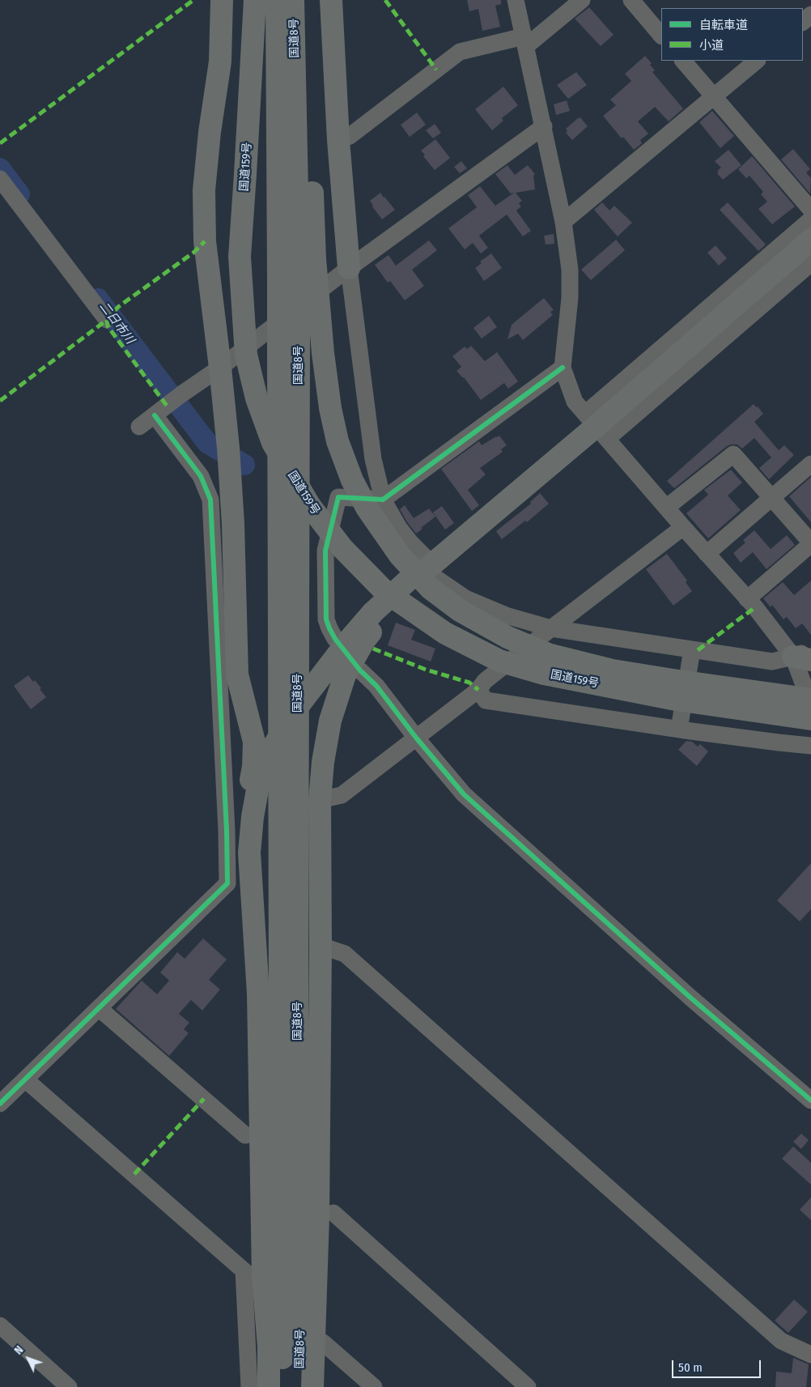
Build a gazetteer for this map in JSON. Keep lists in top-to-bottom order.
{
  "streets": {
    "highway": ["国道8号", "国道159号"]
  },
  "crossings": [
    ["国道8号", "国道159号"]
  ],
  "water": ["二日市川"],
  "legend": ["自転車道", "小道"],
  "scale_bar": "50 m",
  "north": "top left"
}
